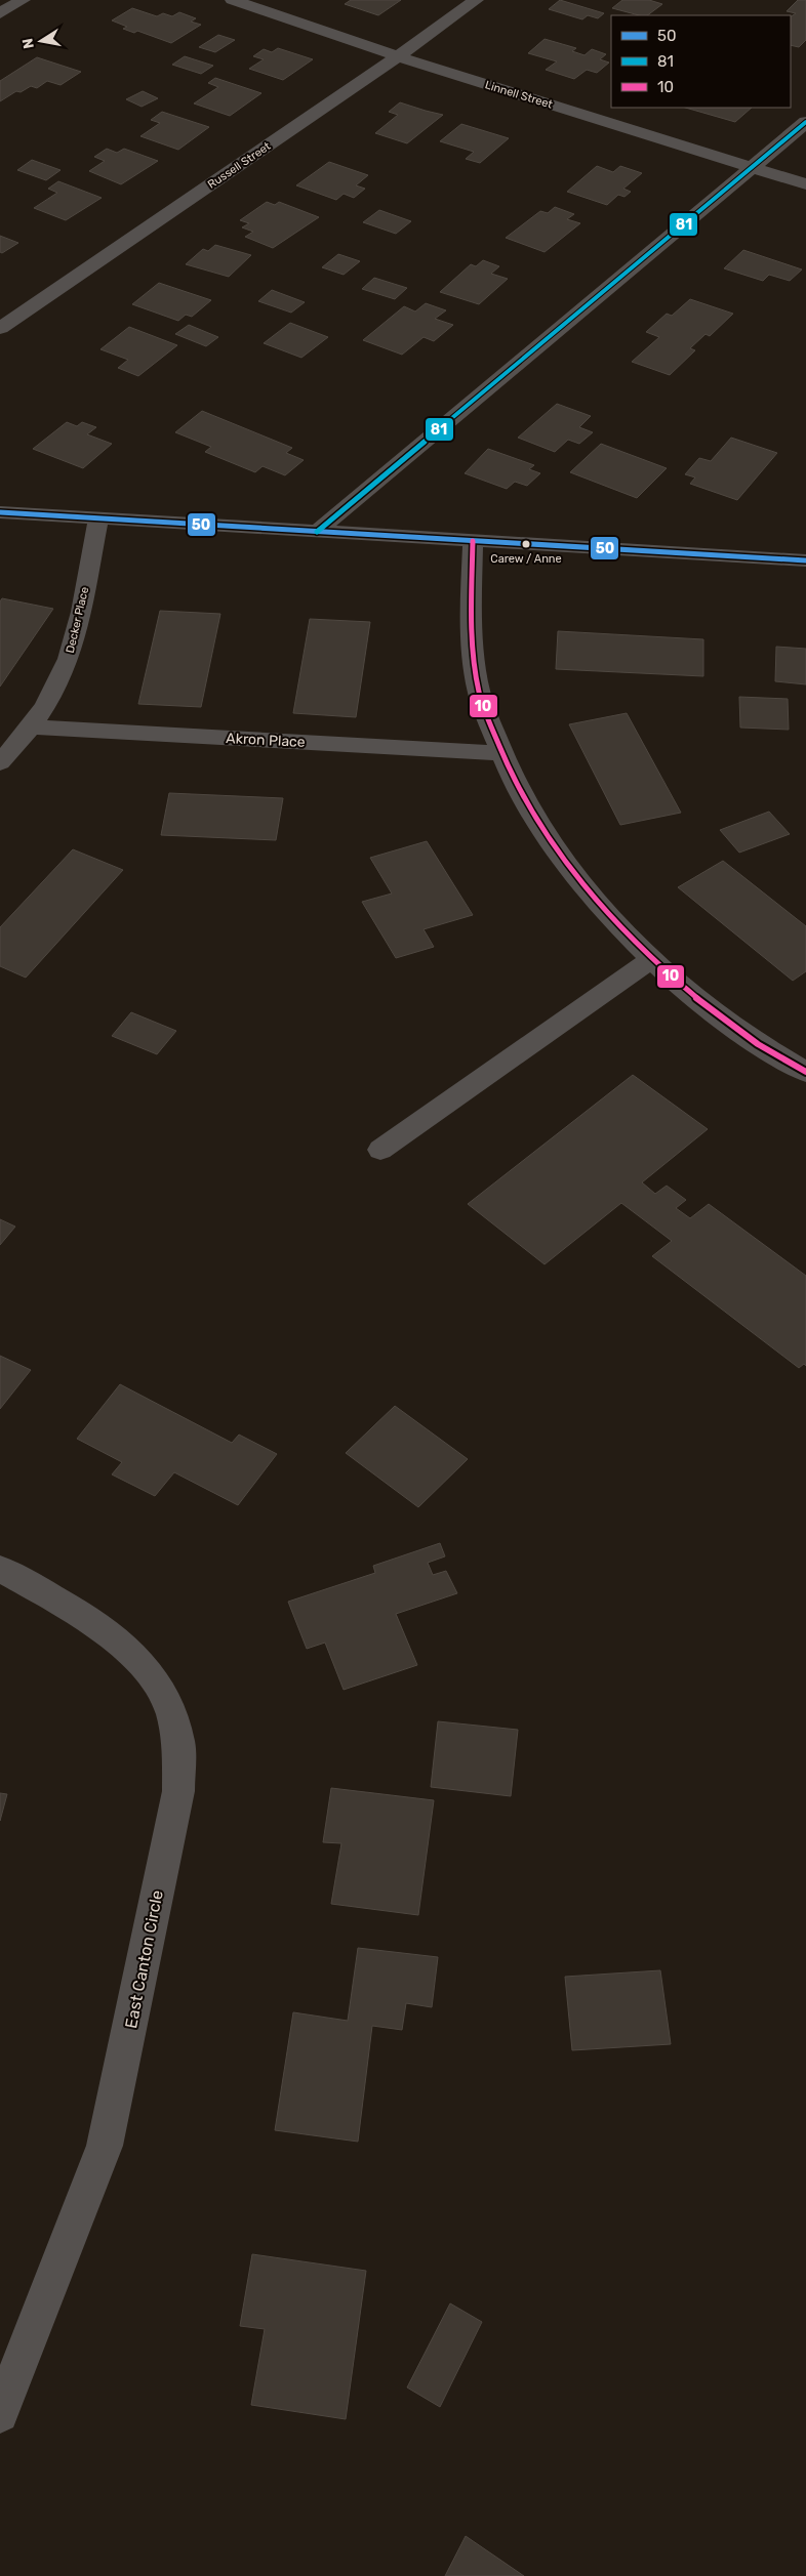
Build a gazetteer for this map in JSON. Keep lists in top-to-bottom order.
{
  "streets": {
    "street": [
      "Linnell Street",
      "Russell Street",
      "Decker Place",
      "Akron Place",
      "East Canton Circle"
    ]
  },
  "crossings": [
    ["Linnell Street", "Russell Street"],
    ["Decker Place", "Akron Place"]
  ],
  "places": ["Carew / Anne"],
  "lines": ["transit line 81", "transit line 50", "transit line 10"],
  "legend": ["50", "81", "10"],
  "north": "left"
}
